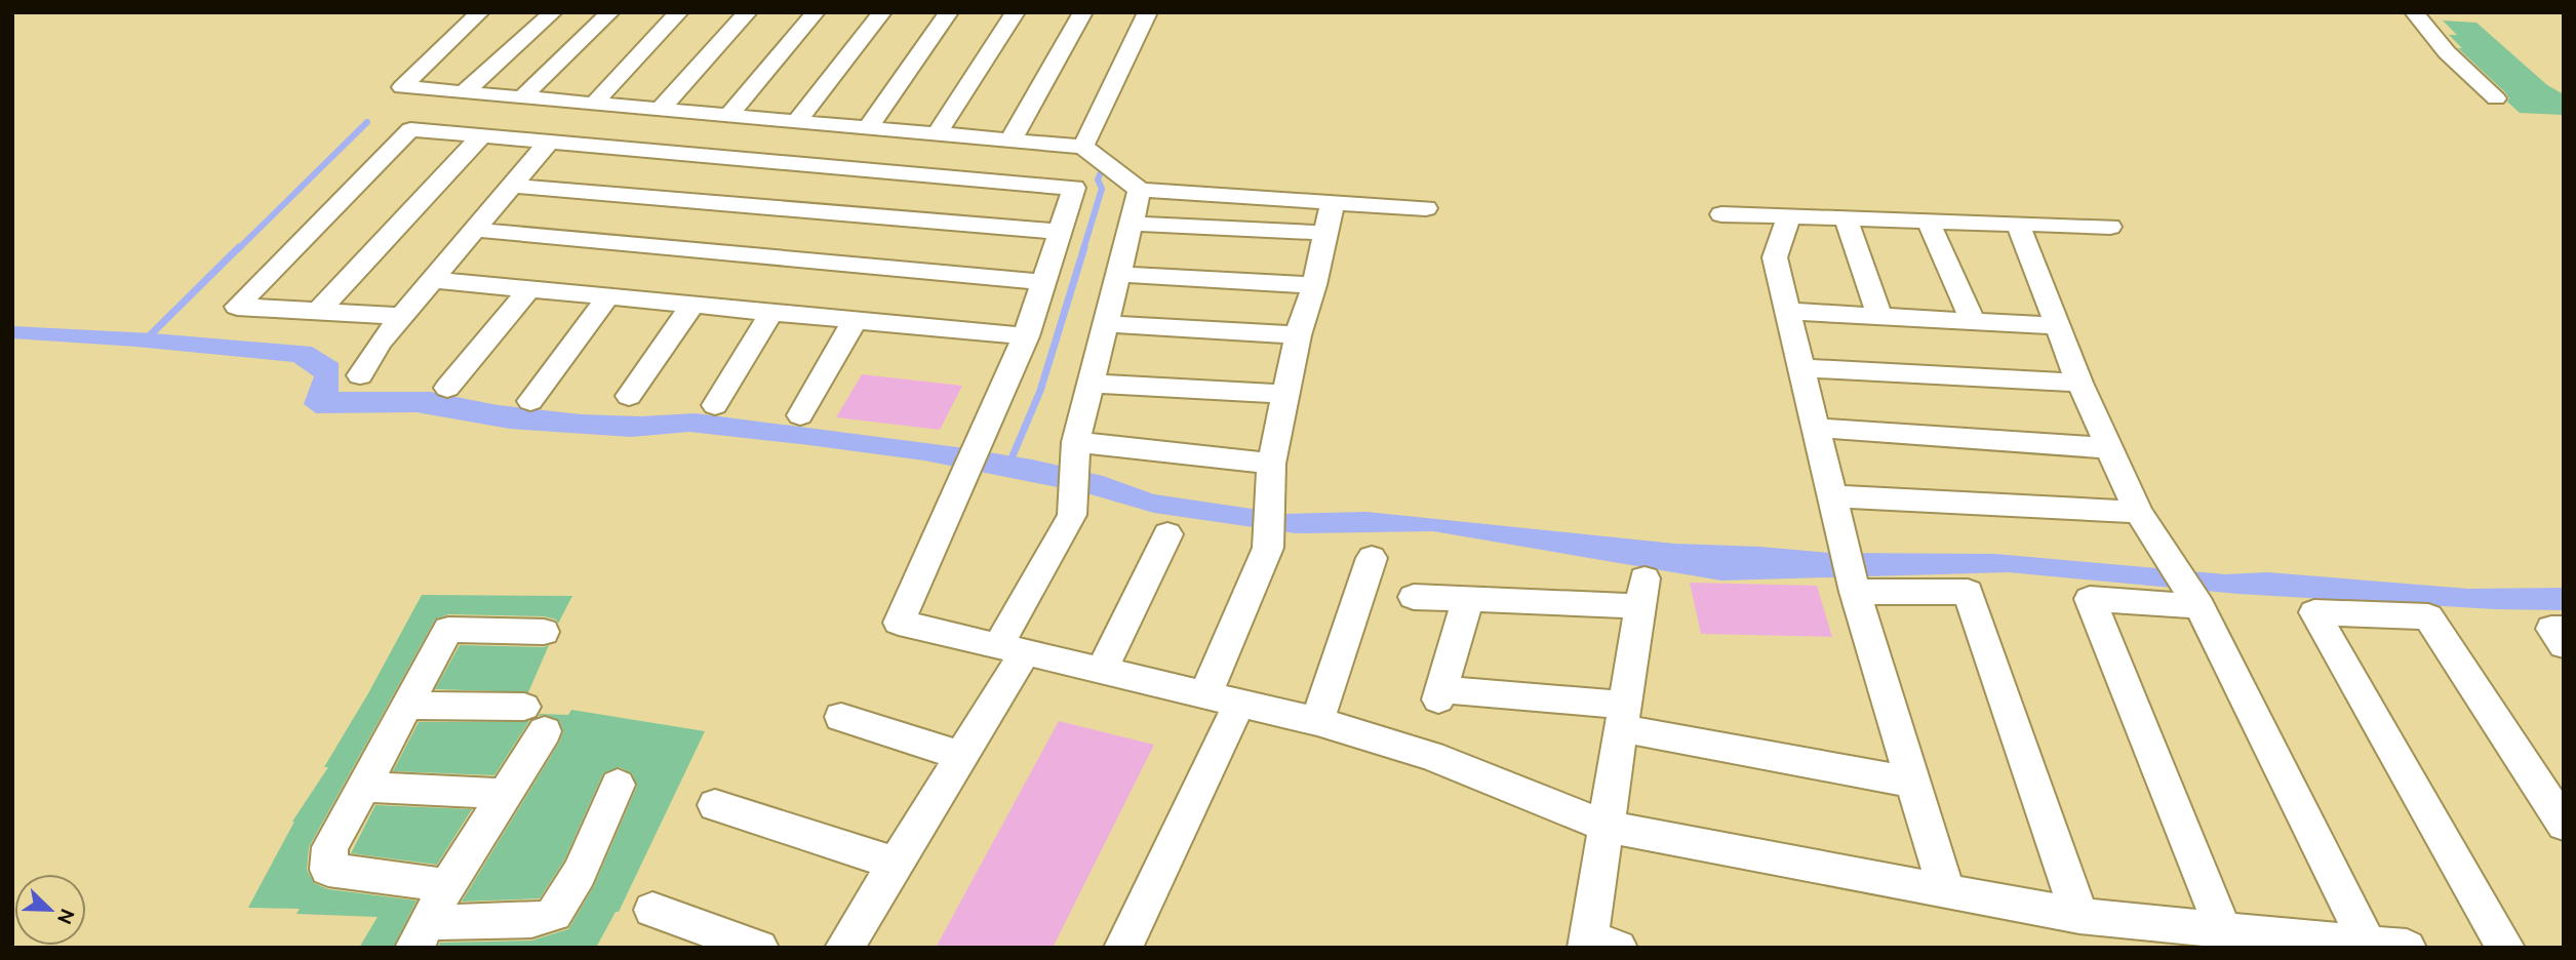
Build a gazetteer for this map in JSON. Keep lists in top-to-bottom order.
{
  "north": "bottom right"
}
